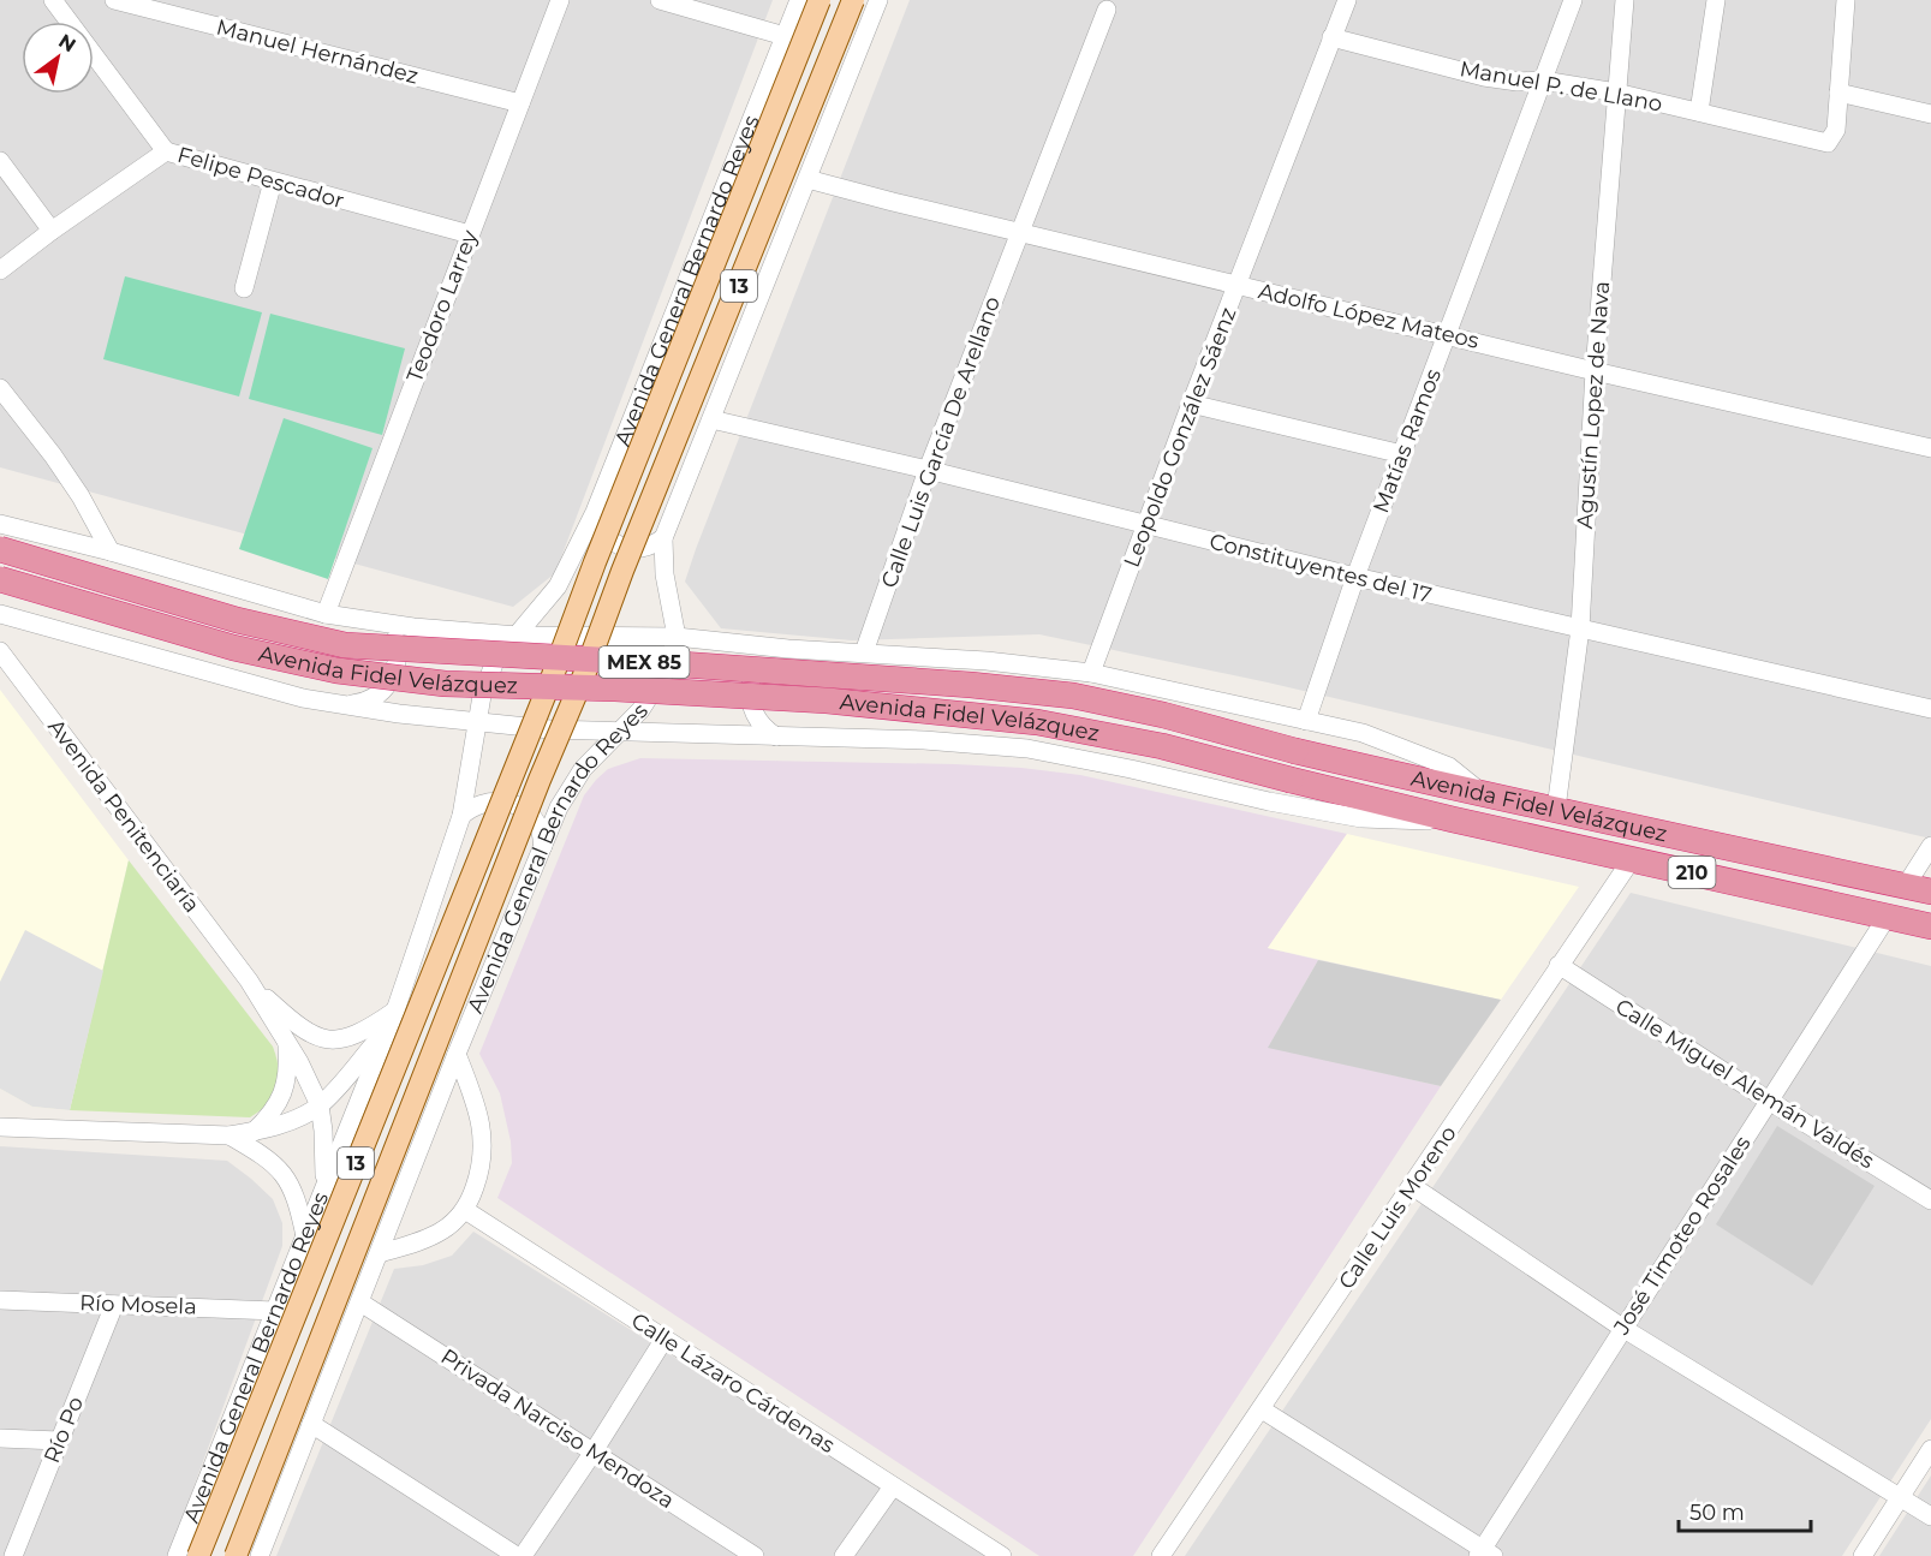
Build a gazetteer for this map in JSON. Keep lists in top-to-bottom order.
{
  "streets": {
    "highway": ["MEX 85", "Avenida Fidel Velázquez", "210"],
    "main road": ["Avenida General Bernardo Reyes", "13"],
    "street": [
      "Manuel Hernández",
      "Manuel P. de Llano",
      "Felipe Pescador",
      "Teodoro Larrey",
      "Adolfo López Mateos",
      "Agustín Lopez de Nava",
      "Leopoldo González Sáenz",
      "Matías Ramos",
      "Calle Luis García De Arellano",
      "Constituyentes del 17",
      "Avenida Penitenciaría",
      "Calle Miguel Alemán Valdés",
      "Calle Luis Moreno",
      "José Timoteo Rosales",
      "Río Mosela",
      "Calle Lázaro Cárdenas",
      "Privada Narciso Mendoza",
      "Río Po"
    ]
  },
  "crossings": [
    ["Manuel Hernández", "Teodoro Larrey"],
    ["Manuel P. de Llano", "Agustín Lopez de Nava"],
    ["Manuel P. de Llano", "Leopoldo González Sáenz"],
    ["Manuel P. de Llano", "Matías Ramos"],
    ["Felipe Pescador", "Teodoro Larrey"],
    ["Avenida General Bernardo Reyes", "Adolfo López Mateos"],
    ["Avenida General Bernardo Reyes", "Constituyentes del 17"],
    ["Avenida General Bernardo Reyes", "Avenida Penitenciaría"],
    ["Avenida General Bernardo Reyes", "Río Mosela"],
    ["Avenida General Bernardo Reyes", "Privada Narciso Mendoza"],
    ["Adolfo López Mateos", "Agustín Lopez de Nava"],
    ["Adolfo López Mateos", "Leopoldo González Sáenz"],
    ["Adolfo López Mateos", "Matías Ramos"],
    ["Adolfo López Mateos", "Calle Luis García De Arellano"],
    ["Agustín Lopez de Nava", "Constituyentes del 17"],
    ["Agustín Lopez de Nava", "Avenida Fidel Velázquez"],
    ["Leopoldo González Sáenz", "Constituyentes del 17"],
    ["Matías Ramos", "Constituyentes del 17"],
    ["Calle Luis García De Arellano", "Constituyentes del 17"],
    ["Avenida Fidel Velázquez", "Calle Luis Moreno"],
    ["Avenida Fidel Velázquez", "José Timoteo Rosales"],
    ["Calle Miguel Alemán Valdés", "Calle Luis Moreno"],
    ["Calle Miguel Alemán Valdés", "José Timoteo Rosales"],
    ["Río Mosela", "Río Po"]
  ],
  "scale_bar": "50 m",
  "north": "top right"
}
